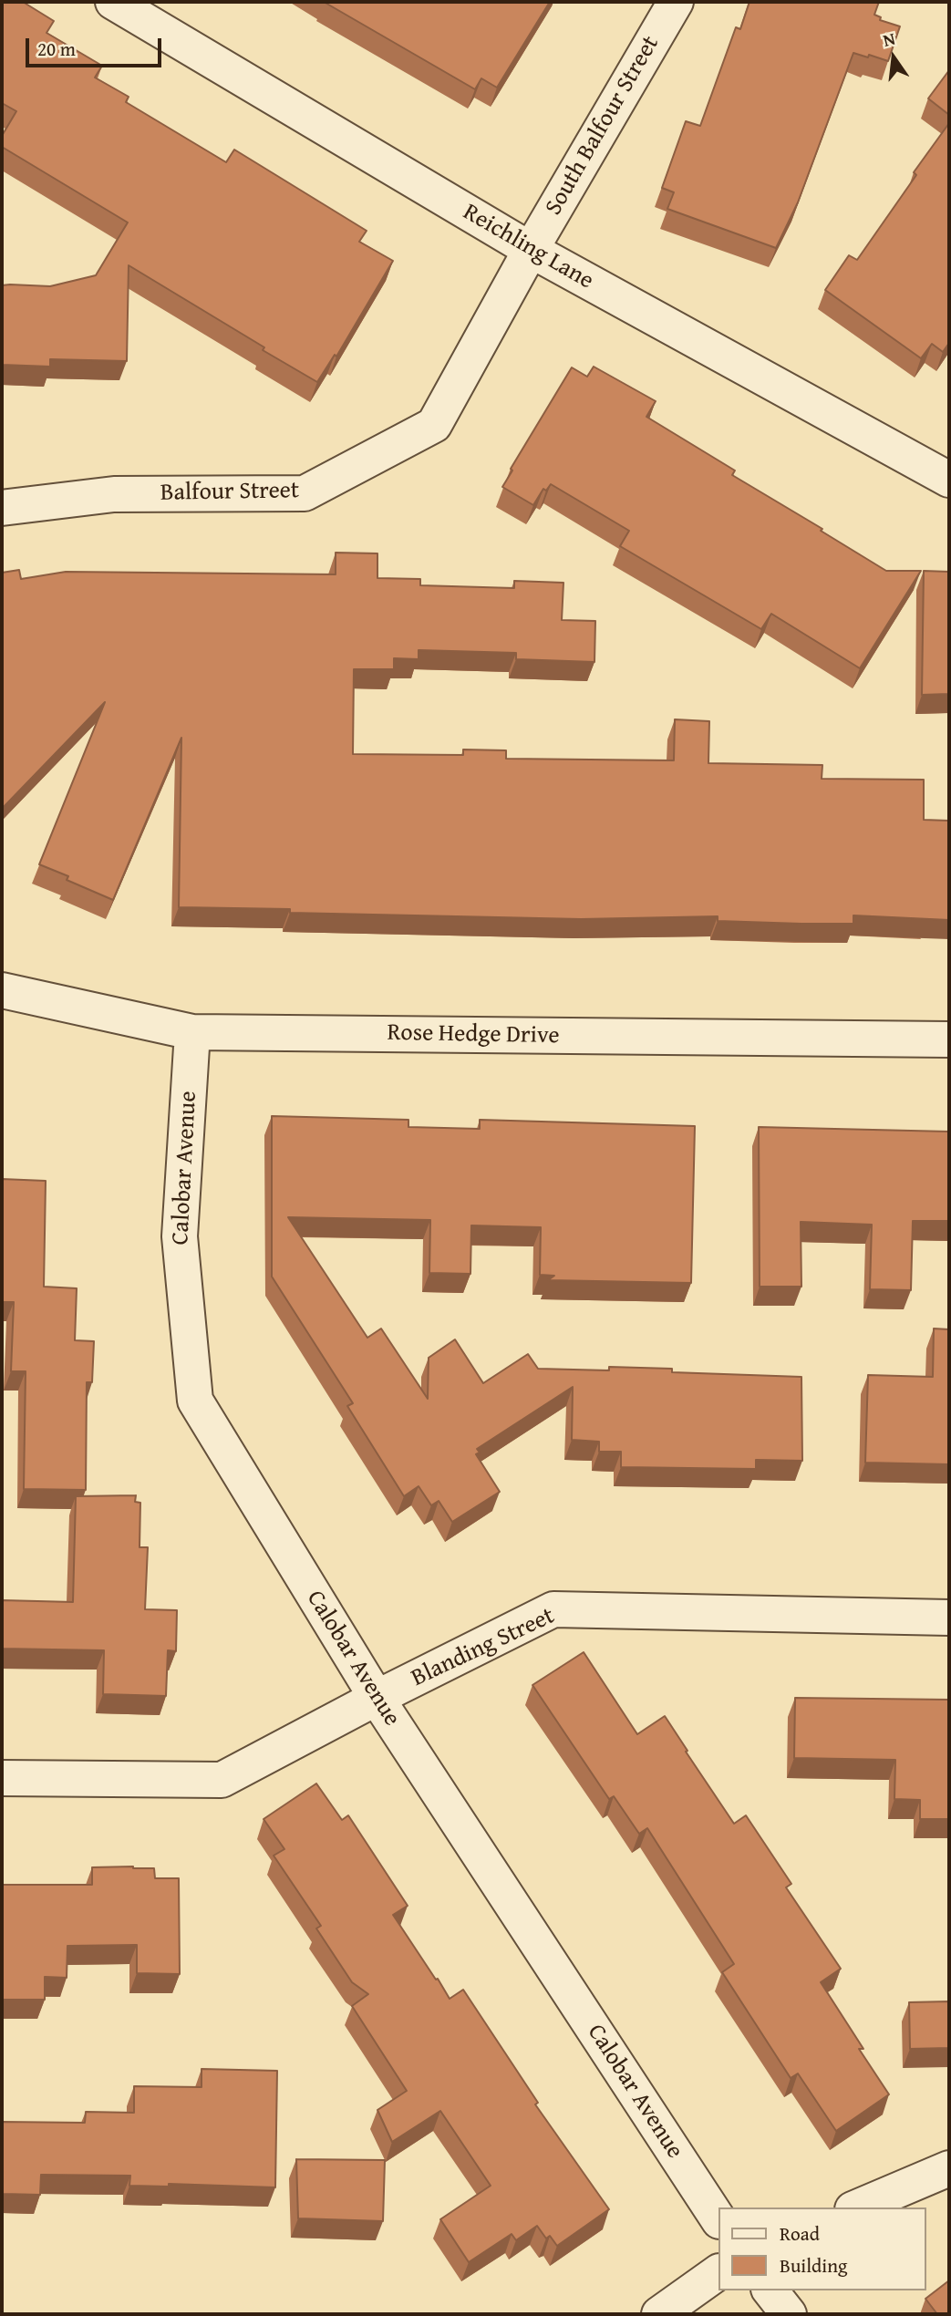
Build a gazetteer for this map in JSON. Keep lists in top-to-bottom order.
{
  "streets": {
    "street": [
      "South Balfour Street",
      "Reichling Lane",
      "Balfour Street",
      "Rose Hedge Drive",
      "Calobar Avenue",
      "Blanding Street"
    ]
  },
  "crossings": [
    ["South Balfour Street", "Reichling Lane"],
    ["South Balfour Street", "Balfour Street"],
    ["Reichling Lane", "Balfour Street"],
    ["Rose Hedge Drive", "Calobar Avenue"],
    ["Calobar Avenue", "Blanding Street"]
  ],
  "legend": ["Road", "Building"],
  "scale_bar": "20 m",
  "north": "top"
}
